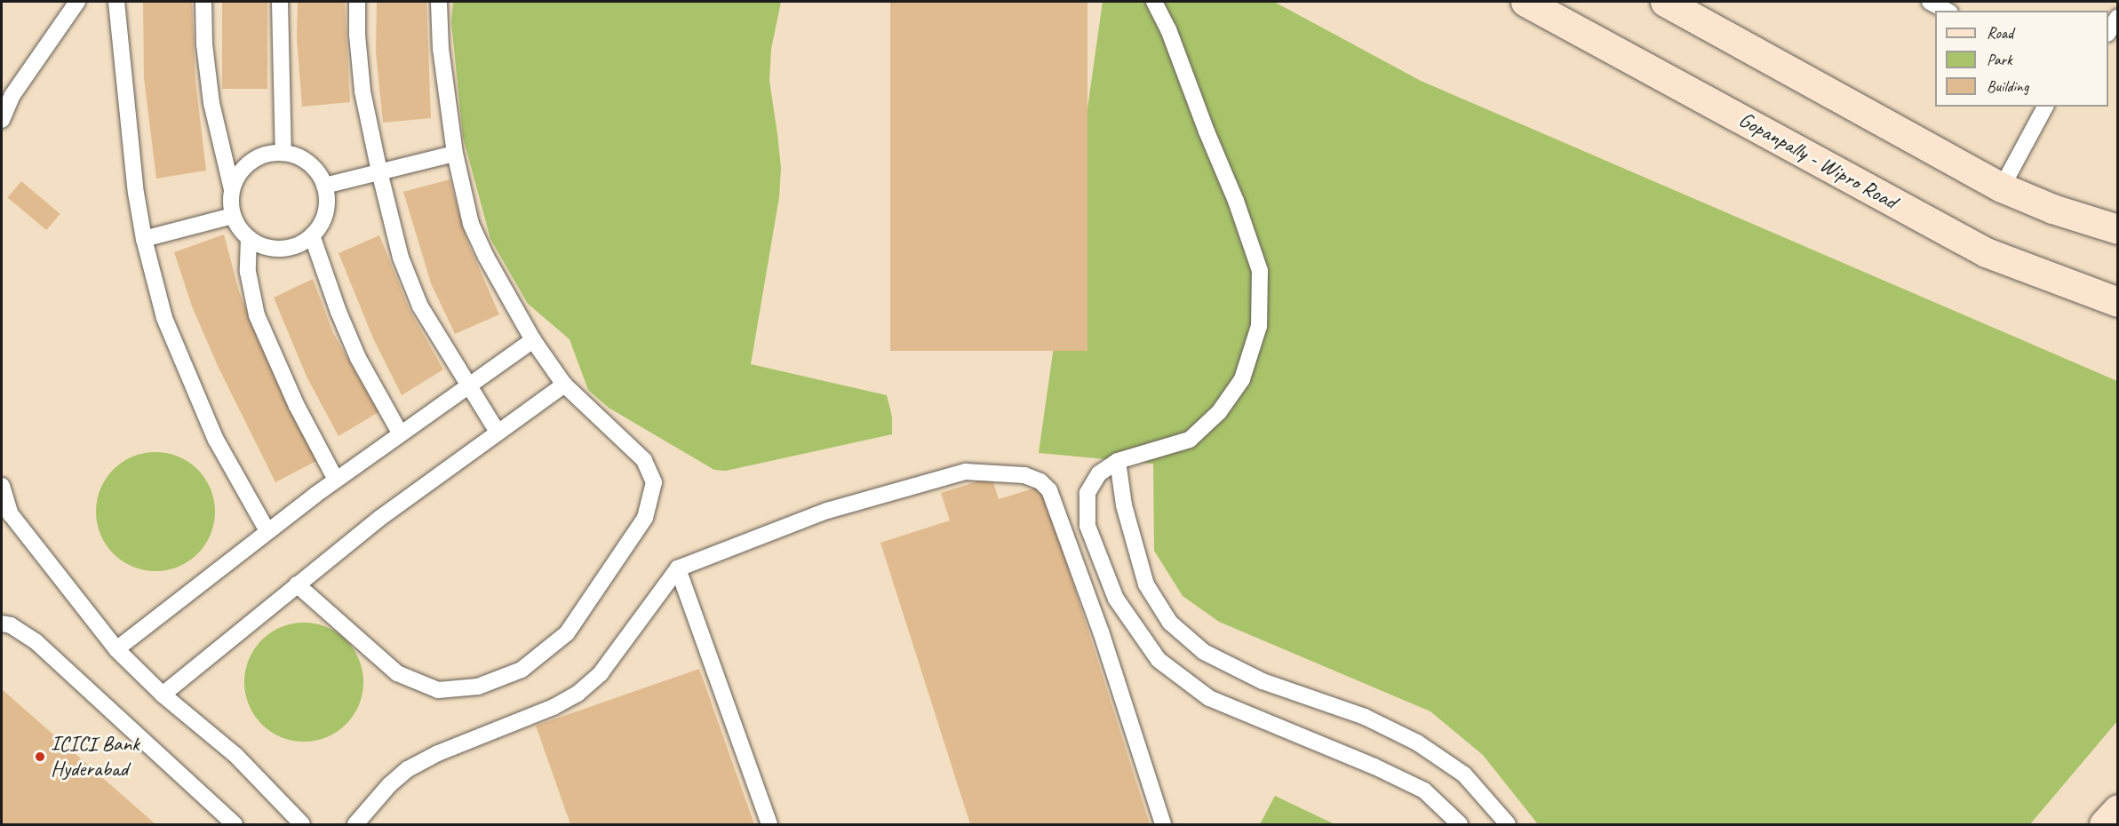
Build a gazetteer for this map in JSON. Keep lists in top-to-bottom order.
{
  "streets": {
    "main road": ["Gopanpally - Wipro Road"]
  },
  "places": ["ICICI Bank Hyderabad"],
  "legend": ["Road", "Park", "Building"]
}
